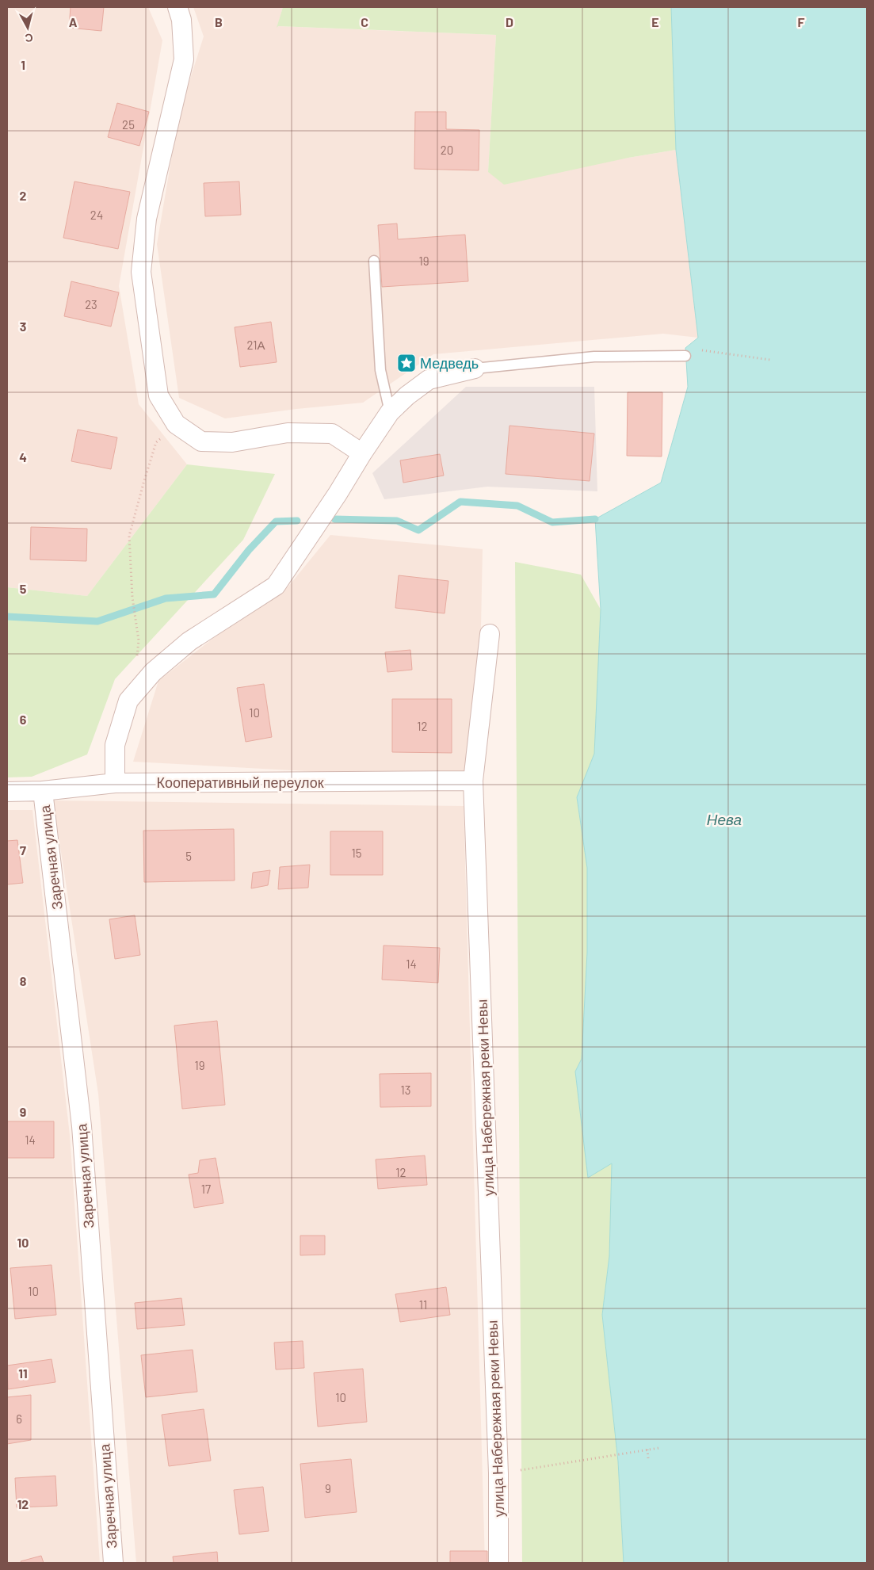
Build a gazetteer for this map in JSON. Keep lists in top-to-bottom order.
{
  "streets": {
    "street": ["Кооперативный переулок", "Заречная улица", "улица Набережная реки Невы"]
  },
  "crossings": [
    ["Кооперативный переулок", "Заречная улица"],
    ["Кооперативный переулок", "улица Набережная реки Невы"]
  ],
  "water": ["Нева"],
  "places": {
    "place": ["Медведь"]
  },
  "house_numbers": [
    "25",
    "20",
    "24",
    "19",
    "23",
    "21А",
    "10",
    "12",
    "15",
    "5",
    "14",
    "19",
    "13",
    "14",
    "12",
    "17",
    "10",
    "11",
    "10",
    "6",
    "9"
  ],
  "north": "bottom",
  "grid": {
    "columns": [
      "A",
      "B",
      "C",
      "D",
      "E",
      "F"
    ],
    "rows": [
      "1",
      "2",
      "3",
      "4",
      "5",
      "6",
      "7",
      "8",
      "9",
      "10",
      "11",
      "12"
    ]
  }
}
